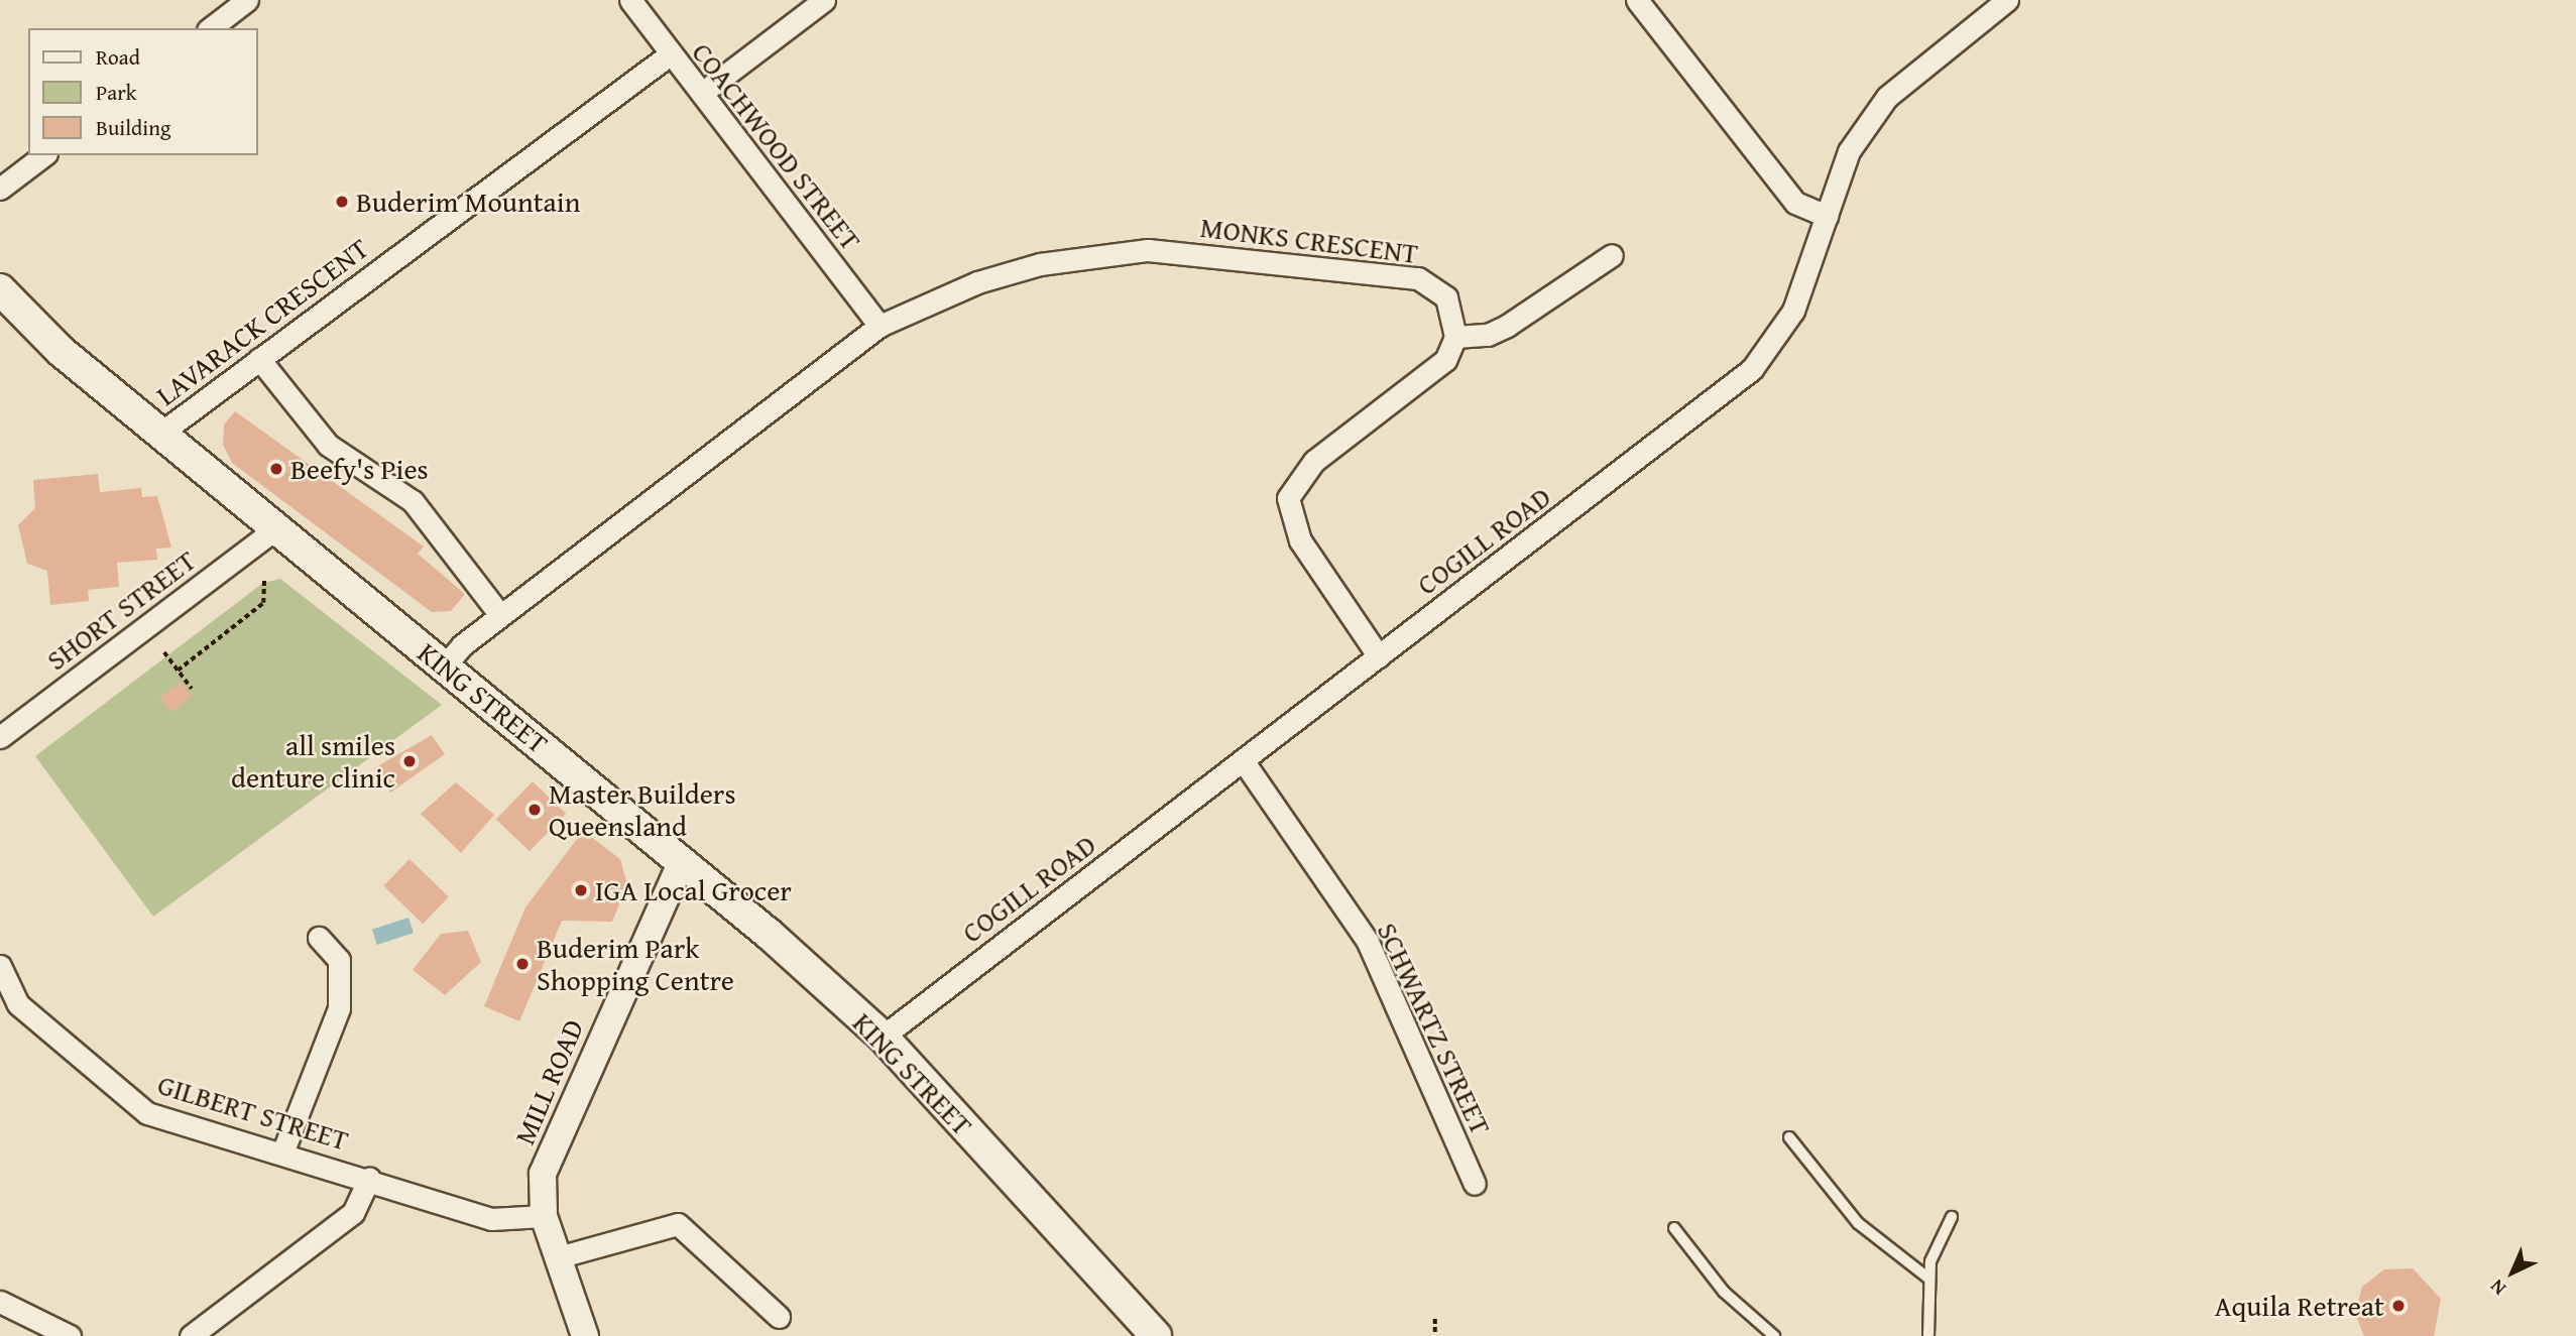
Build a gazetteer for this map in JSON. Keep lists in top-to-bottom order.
{
  "streets": {
    "main road": ["KING STREET"],
    "street": [
      "COACHWOOD STREET",
      "MONKS CRESCENT",
      "LAVARACK CRESCENT",
      "COGILL ROAD",
      "SHORT STREET",
      "SCHWARTZ STREET",
      "MILL ROAD",
      "GILBERT STREET"
    ]
  },
  "crossings": [
    ["COACHWOOD STREET", "MONKS CRESCENT"],
    ["COACHWOOD STREET", "LAVARACK CRESCENT"],
    ["LAVARACK CRESCENT", "KING STREET"],
    ["COGILL ROAD", "KING STREET"],
    ["COGILL ROAD", "SCHWARTZ STREET"],
    ["SHORT STREET", "KING STREET"],
    ["KING STREET", "MILL ROAD"],
    ["MILL ROAD", "GILBERT STREET"]
  ],
  "places": [
    "Buderim Mountain",
    "Beefy's Pies",
    "all smiles denture clinic",
    "Master Builders Queensland",
    "IGA Local Grocer",
    "Buderim Park Shopping Centre",
    "Aquila Retreat"
  ],
  "legend": ["Road", "Park", "Building"],
  "north": "bottom left"
}
